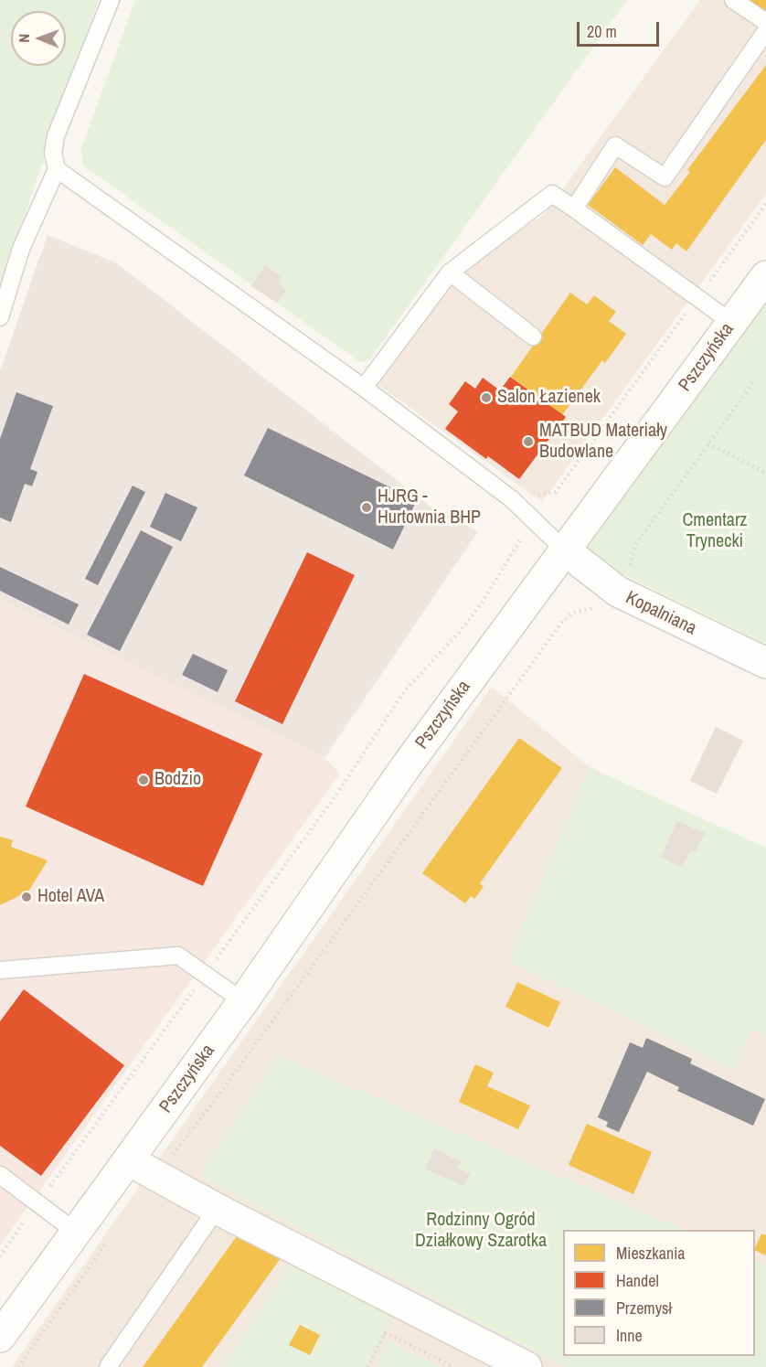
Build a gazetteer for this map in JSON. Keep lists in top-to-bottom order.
{
  "streets": {
    "main road": ["Pszczyńska", "Kopalniana"]
  },
  "crossings": [
    ["Pszczyńska", "Kopalniana"]
  ],
  "parks": ["Cmentarz Trynecki", "Rodzinny Ogród Działkowy Szarotka"],
  "places": [
    "Salon Łazienek",
    "MATBUD Materiały Budowlane",
    "HJRG - Hurtownia BHP",
    "Bodzio",
    "Hotel AVA"
  ],
  "legend": [
    "Mieszkania",
    "Handel",
    "Przemysł",
    "Inne"
  ],
  "scale_bar": "20 m",
  "north": "left"
}
